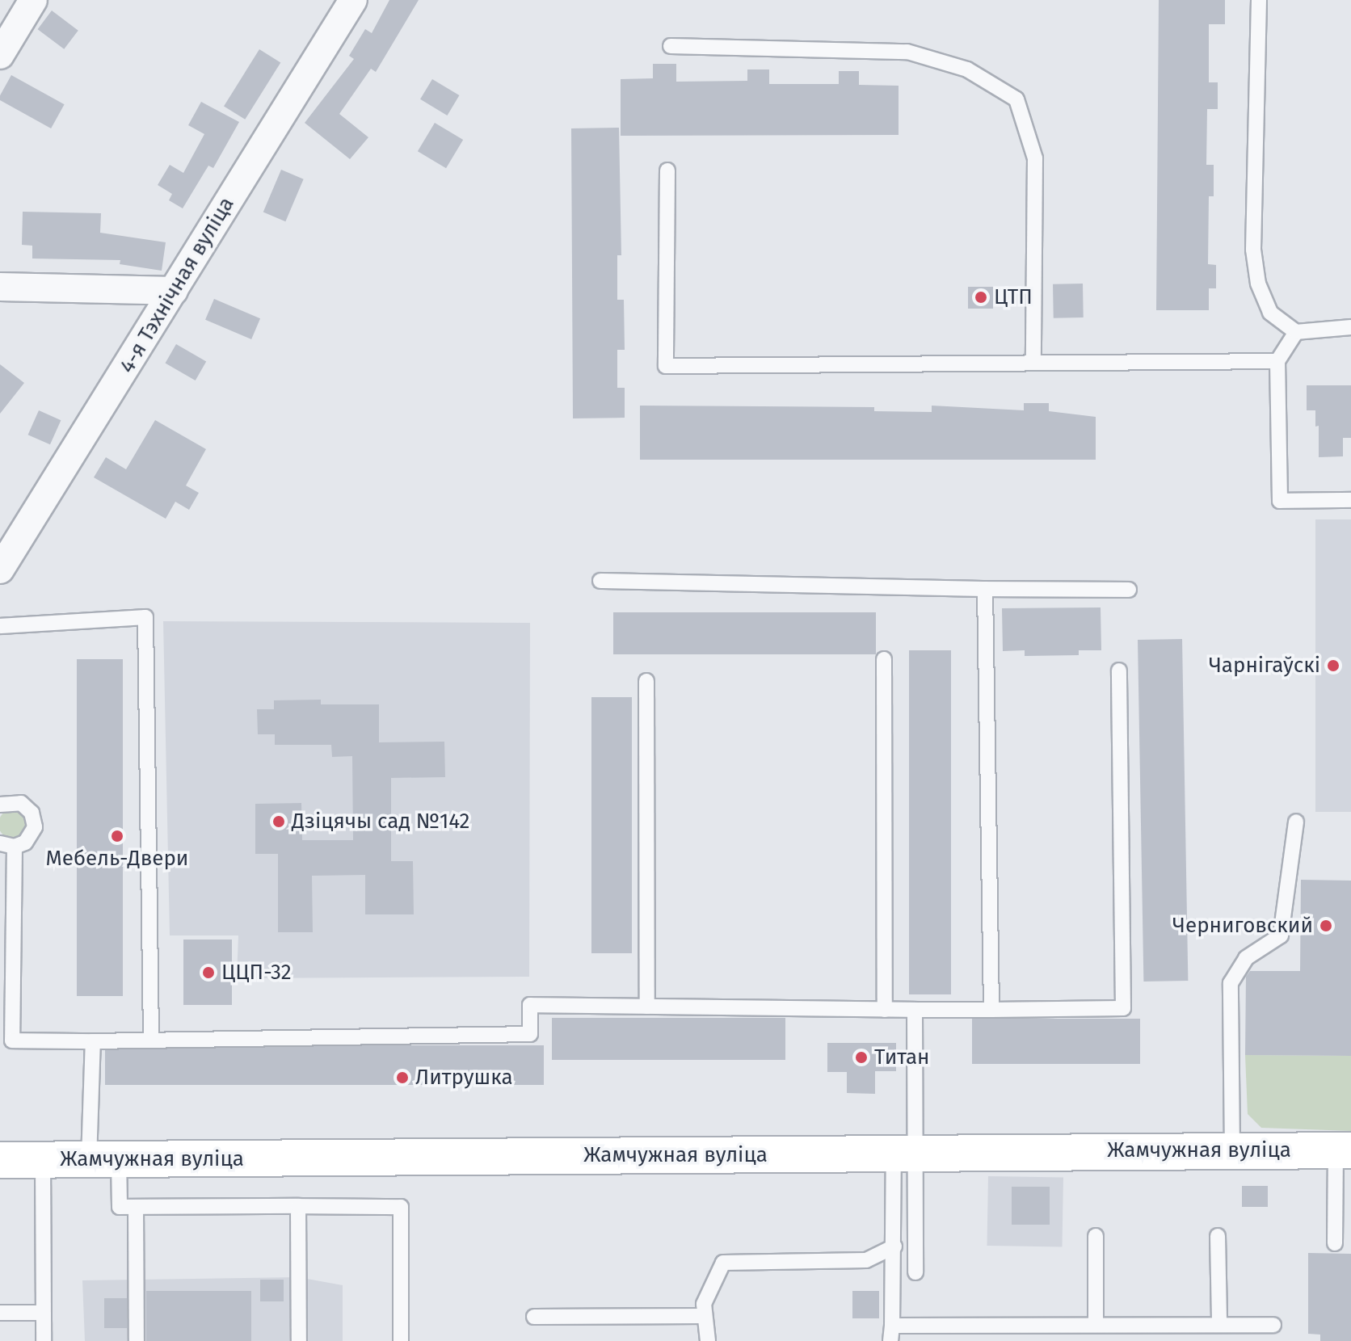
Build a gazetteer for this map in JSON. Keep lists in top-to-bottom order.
{
  "streets": {
    "main road": ["Жамчужная вуліца"],
    "street": ["4-я Тэхнічная вуліца"]
  },
  "places": [
    "ЦТП",
    "Чарнігаўскі",
    "Дзіцячы сад №142",
    "Мебель-Двери",
    "Черниговский",
    "ЦЦП-32",
    "Титан",
    "Литрушка"
  ]
}
